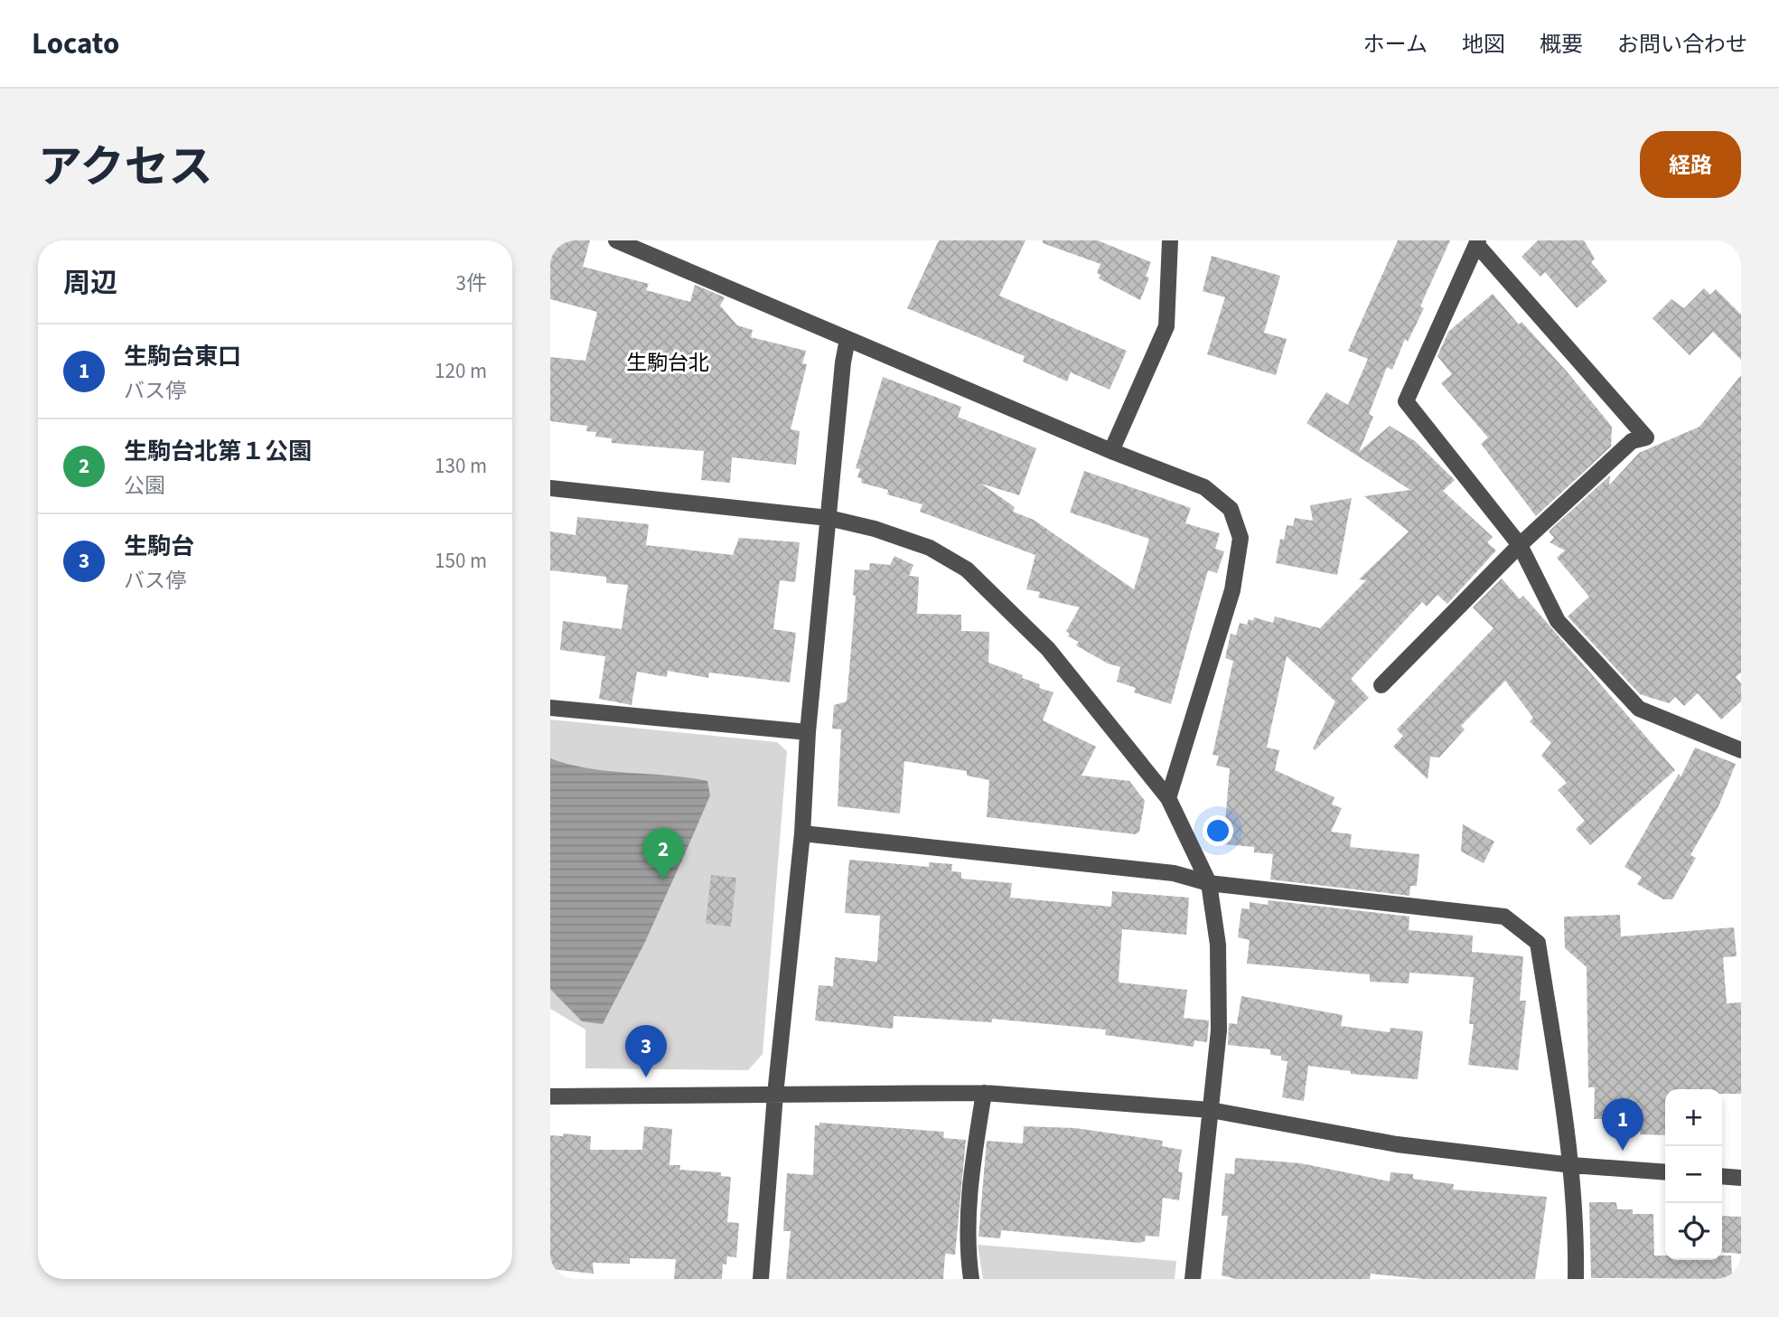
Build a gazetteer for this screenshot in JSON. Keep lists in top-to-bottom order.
{
  "districts": ["生駒台北"],
  "page": {
    "header": "Locato",
    "nav": [
      "ホーム",
      "地図",
      "概要",
      "お問い合わせ"
    ],
    "title": "アクセス",
    "buttons": "経路",
    "heading": ["周辺", "3件"],
    "list": [
      {
        "mark": "1",
        "name": "生駒台東口",
        "note": "バス停",
        "value": "120 m"
      },
      {
        "mark": "2",
        "name": "生駒台北第１公園",
        "note": "公園",
        "value": "130 m"
      },
      {
        "mark": "3",
        "name": "生駒台",
        "note": "バス停",
        "value": "150 m"
      }
    ],
    "pins": ["2", "3", "1"],
    "map_buttons": ["+", "−"]
  }
}
